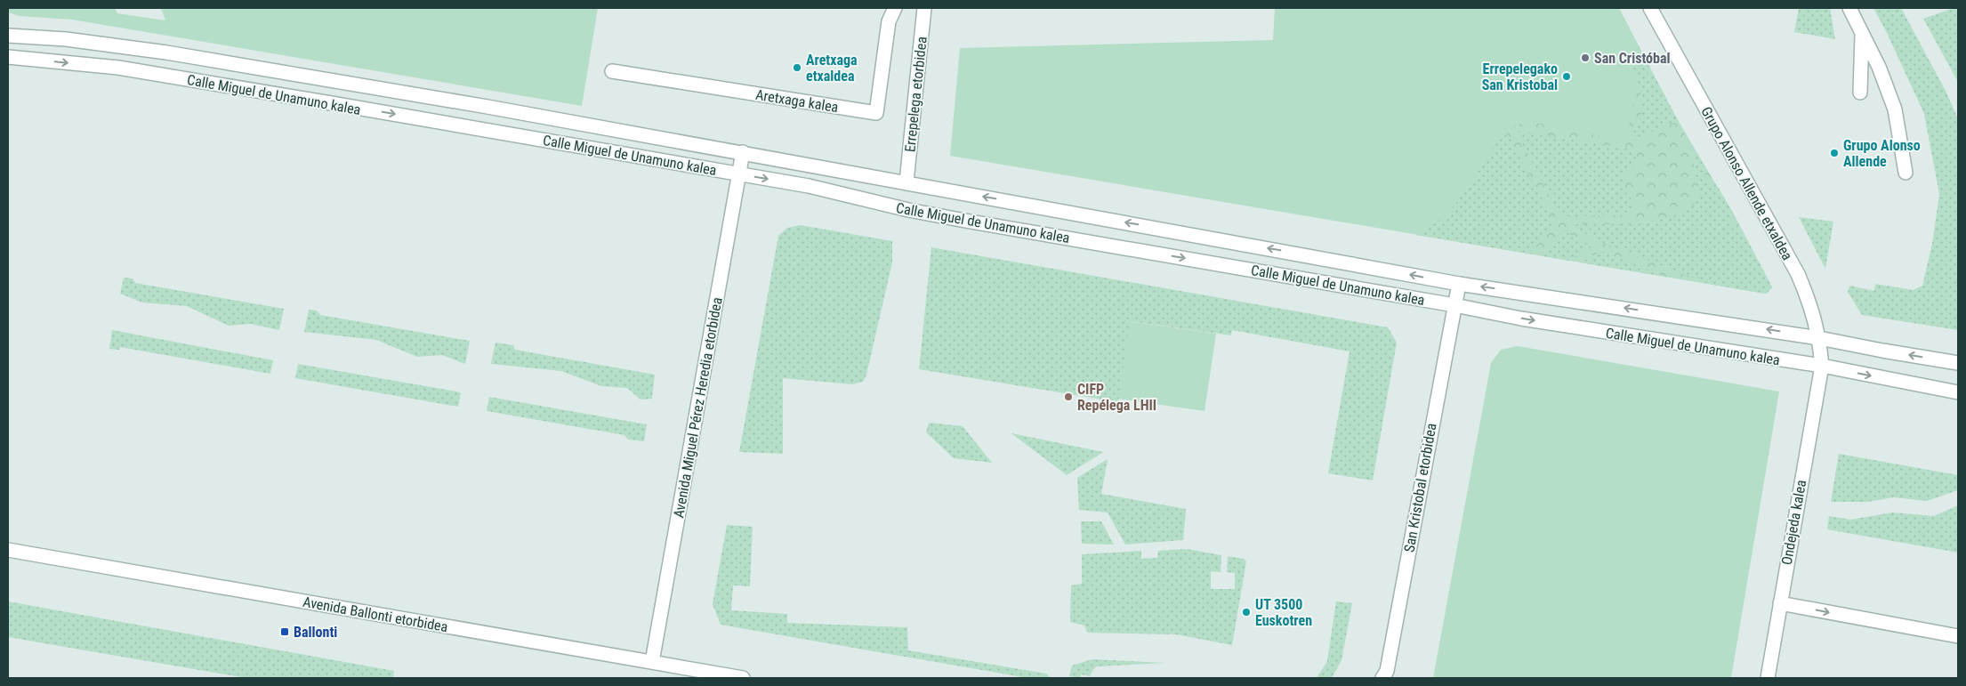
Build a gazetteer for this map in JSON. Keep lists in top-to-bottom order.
{
  "streets": {
    "street": [
      "Calle Miguel de Unamuno kalea",
      "Errepelega etorbidea",
      "Aretxaga kalea",
      "Grupo Alonso Allende etxaldea",
      "Avenida Miguel Pérez Heredia etorbidea",
      "San Kristobal etorbidea",
      "Ondejeda kalea",
      "Avenida Ballonti etorbidea"
    ]
  },
  "crossings": [
    ["Calle Miguel de Unamuno kalea", "Errepelega etorbidea"],
    ["Calle Miguel de Unamuno kalea", "Grupo Alonso Allende etxaldea"],
    ["Calle Miguel de Unamuno kalea", "Avenida Miguel Pérez Heredia etorbidea"],
    ["Calle Miguel de Unamuno kalea", "San Kristobal etorbidea"],
    ["Calle Miguel de Unamuno kalea", "Ondejeda kalea"],
    ["Grupo Alonso Allende etxaldea", "Ondejeda kalea"],
    ["Avenida Miguel Pérez Heredia etorbidea", "Avenida Ballonti etorbidea"]
  ],
  "places": {
    "other": [
      "San Cristóbal",
      "Aretxaga etxaldea",
      "Errepelegako San Kristobal",
      "Grupo Alonso Allende",
      "CIFP Repélega LHII",
      "UT 3500 Euskotren"
    ],
    "transit": ["Ballonti"]
  }
}
